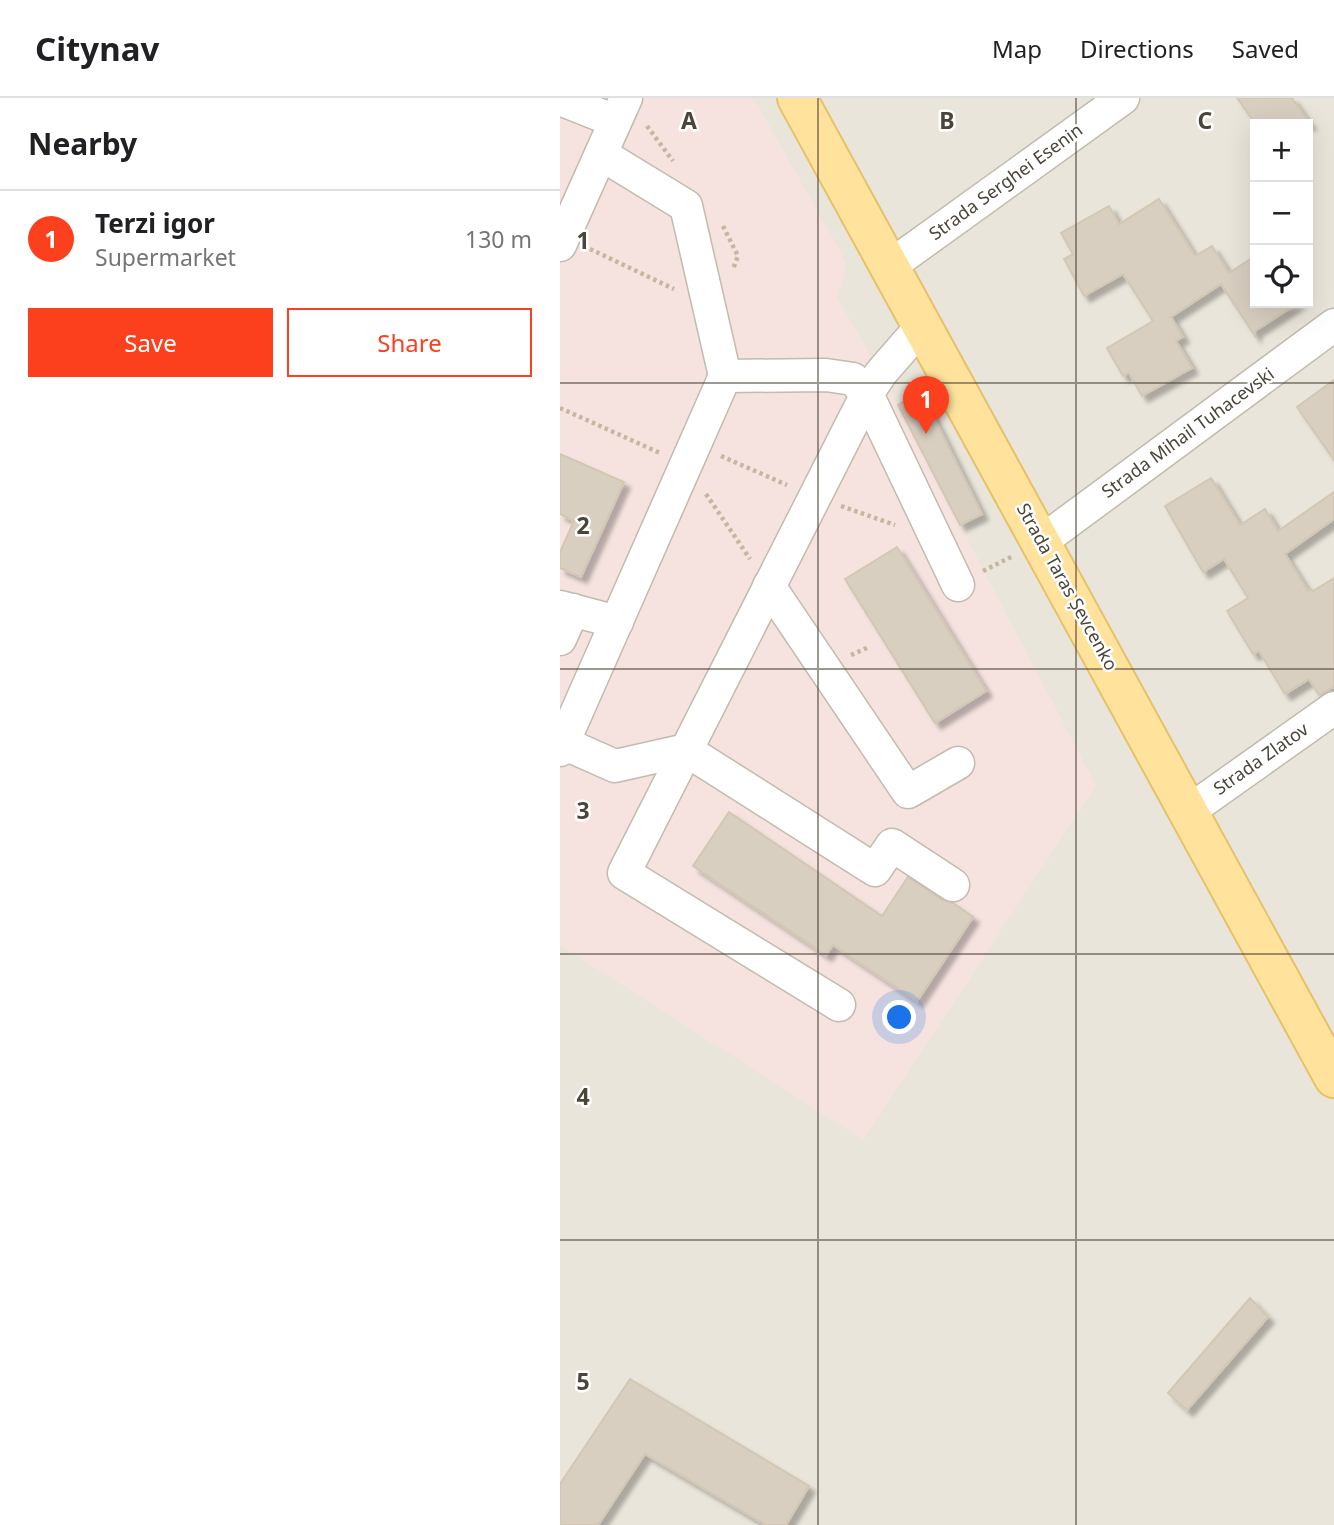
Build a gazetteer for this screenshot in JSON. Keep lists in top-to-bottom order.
{
  "streets": {
    "main road": ["Strada Taras Șevcenko"],
    "street": ["Strada Serghei Esenin", "Strada Mihail Tuhacevski", "Strada Zlatov"]
  },
  "crossings": [
    ["Strada Serghei Esenin", "Strada Taras Șevcenko"],
    ["Strada Mihail Tuhacevski", "Strada Taras Șevcenko"],
    ["Strada Taras Șevcenko", "Strada Zlatov"]
  ],
  "page": {
    "header": "Citynav",
    "nav": ["Map", "Directions", "Saved"],
    "heading": "Nearby",
    "map_buttons": ["+", "−"],
    "list": [
      {
        "mark": "1",
        "name": "Terzi igor",
        "note": "Supermarket",
        "value": "130 m"
      }
    ],
    "buttons": ["Save", "Share"],
    "pins": "1"
  },
  "grid": {
    "columns": ["A", "B", "C"],
    "rows": [
      "1",
      "2",
      "3",
      "4",
      "5"
    ]
  }
}
